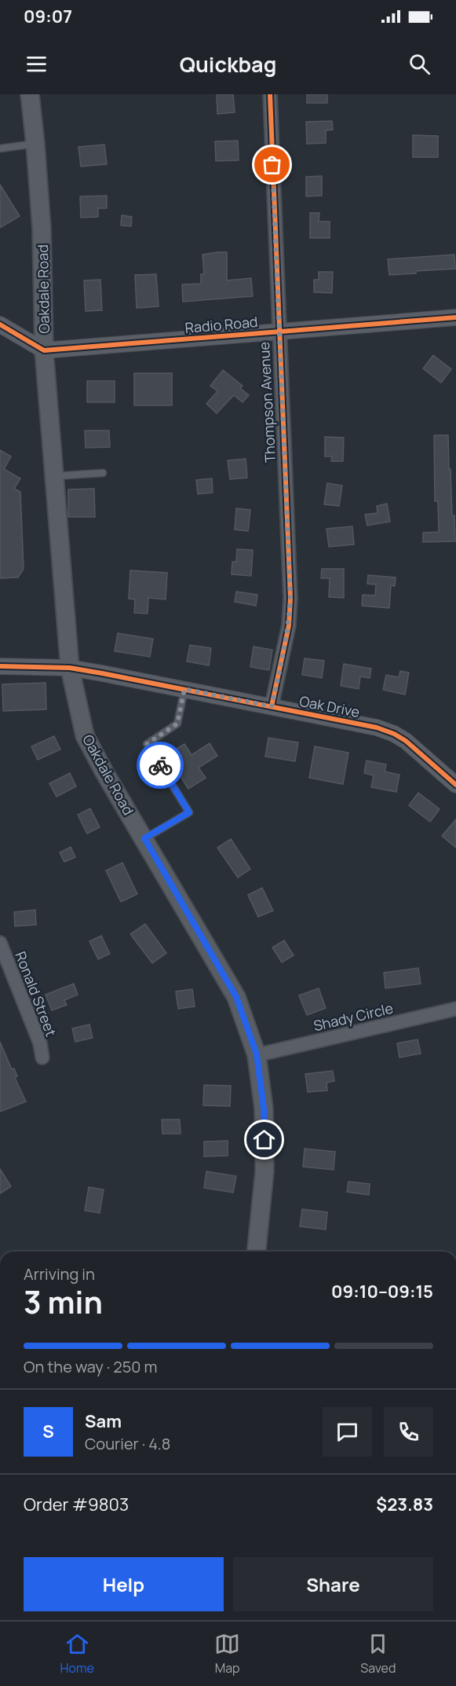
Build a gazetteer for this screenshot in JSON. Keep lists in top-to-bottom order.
{
  "streets": {
    "main road": ["Oakdale Road"],
    "street": [
      "Radio Road",
      "Thompson Avenue",
      "Oak Drive",
      "Ronald Street",
      "Shady Circle"
    ]
  },
  "crossings": [
    ["Oakdale Road", "Radio Road"],
    ["Oakdale Road", "Oak Drive"],
    ["Oakdale Road", "Shady Circle"],
    ["Radio Road", "Thompson Avenue"],
    ["Thompson Avenue", "Oak Drive"]
  ],
  "page": {
    "status": "09:07",
    "header": "Quickbag",
    "heading": ["3 min", "Arriving in", "09:10–09:15"],
    "panel": [
      "Sam",
      "Courier · 4.8",
      "Order #9803",
      "$23.83"
    ],
    "bar": "On the way · 250 m",
    "round": "S",
    "buttons": ["Help", "Share"],
    "tabs": ["Home", "Map", "Saved"]
  }
}
